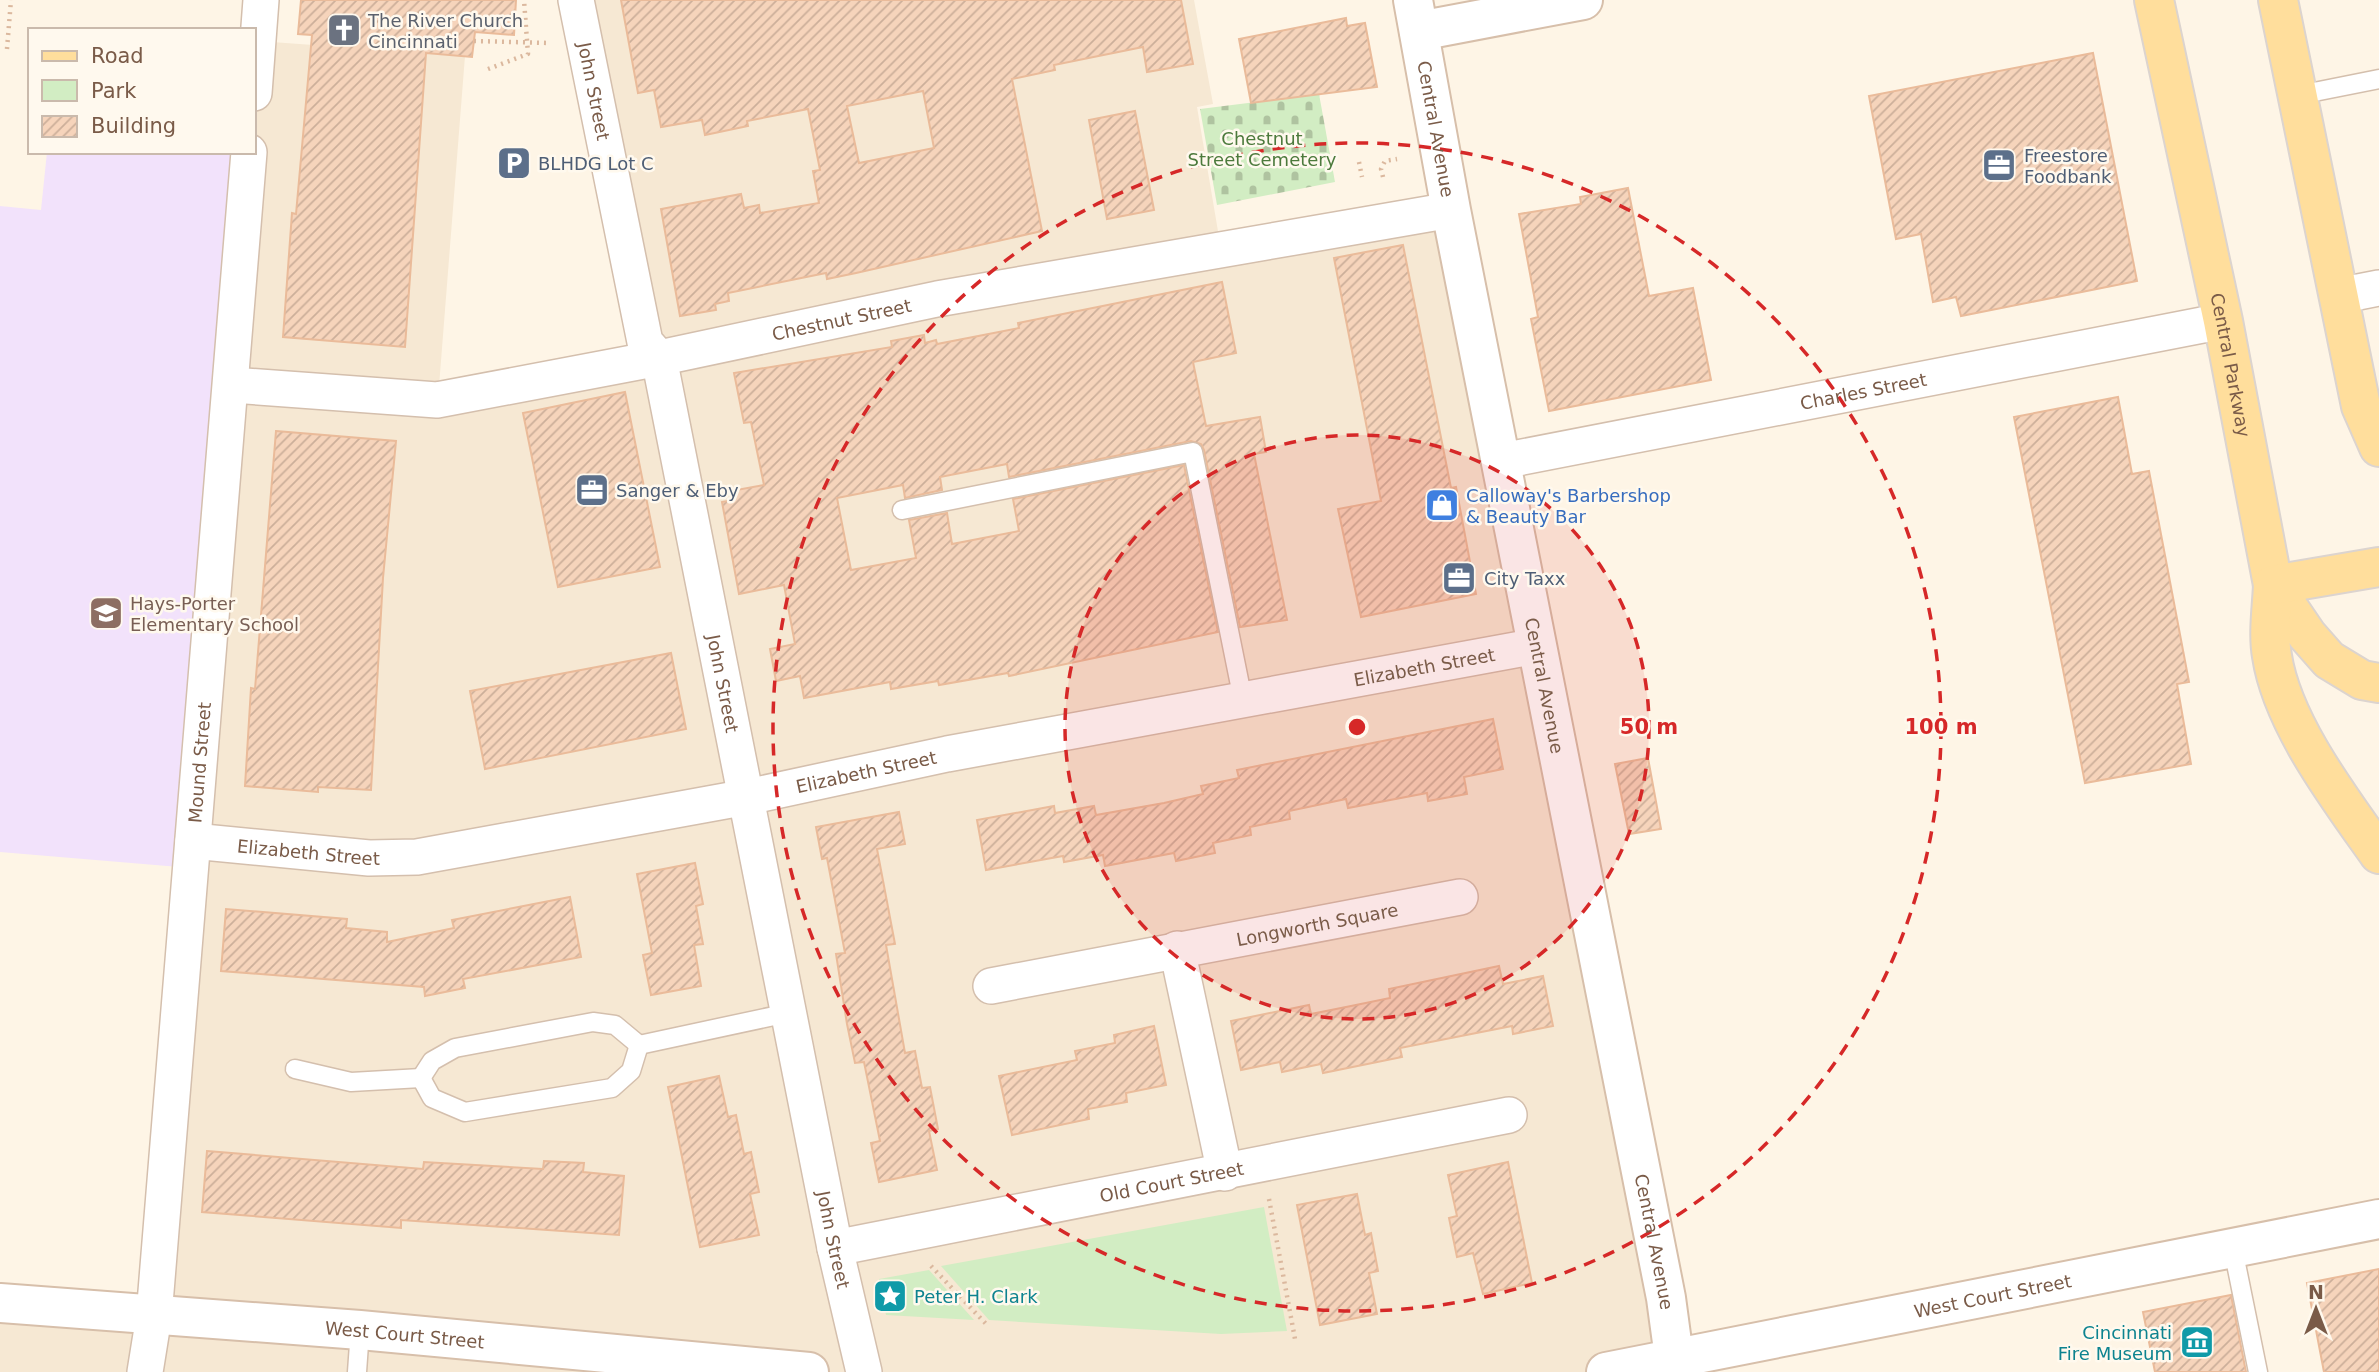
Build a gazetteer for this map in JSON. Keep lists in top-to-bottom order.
{
  "streets": {
    "main road": ["Central Parkway"],
    "street": [
      "John Street",
      "Central Avenue",
      "Chestnut Street",
      "Charles Street",
      "Elizabeth Street",
      "Mound Street",
      "Longworth Square",
      "Old Court Street",
      "West Court Street"
    ]
  },
  "crossings": [
    ["John Street", "Chestnut Street"],
    ["John Street", "Elizabeth Street"],
    ["John Street", "Old Court Street"],
    ["Central Avenue", "Chestnut Street"],
    ["Central Avenue", "Charles Street"],
    ["Central Avenue", "Elizabeth Street"],
    ["Central Avenue", "West Court Street"],
    ["Chestnut Street", "Mound Street"],
    ["Central Parkway", "Charles Street"],
    ["Elizabeth Street", "Mound Street"],
    ["Mound Street", "West Court Street"]
  ],
  "parks": ["Chestnut Street Cemetery"],
  "places": {
    "church": ["The River Church Cincinnati"],
    "parking": ["BLHDG Lot C"],
    "office": ["Freestore Foodbank", "Sanger & Eby", "City Taxx"],
    "shop": ["Calloway's Barbershop & Beauty Bar"],
    "school or university": ["Hays-Porter Elementary School"],
    "place": ["Peter H. Clark"],
    "museum": ["Cincinnati Fire Museum"]
  },
  "legend": ["Road", "Park", "Building"],
  "north": "top",
  "rings": ["50 m", "100 m"]
}
